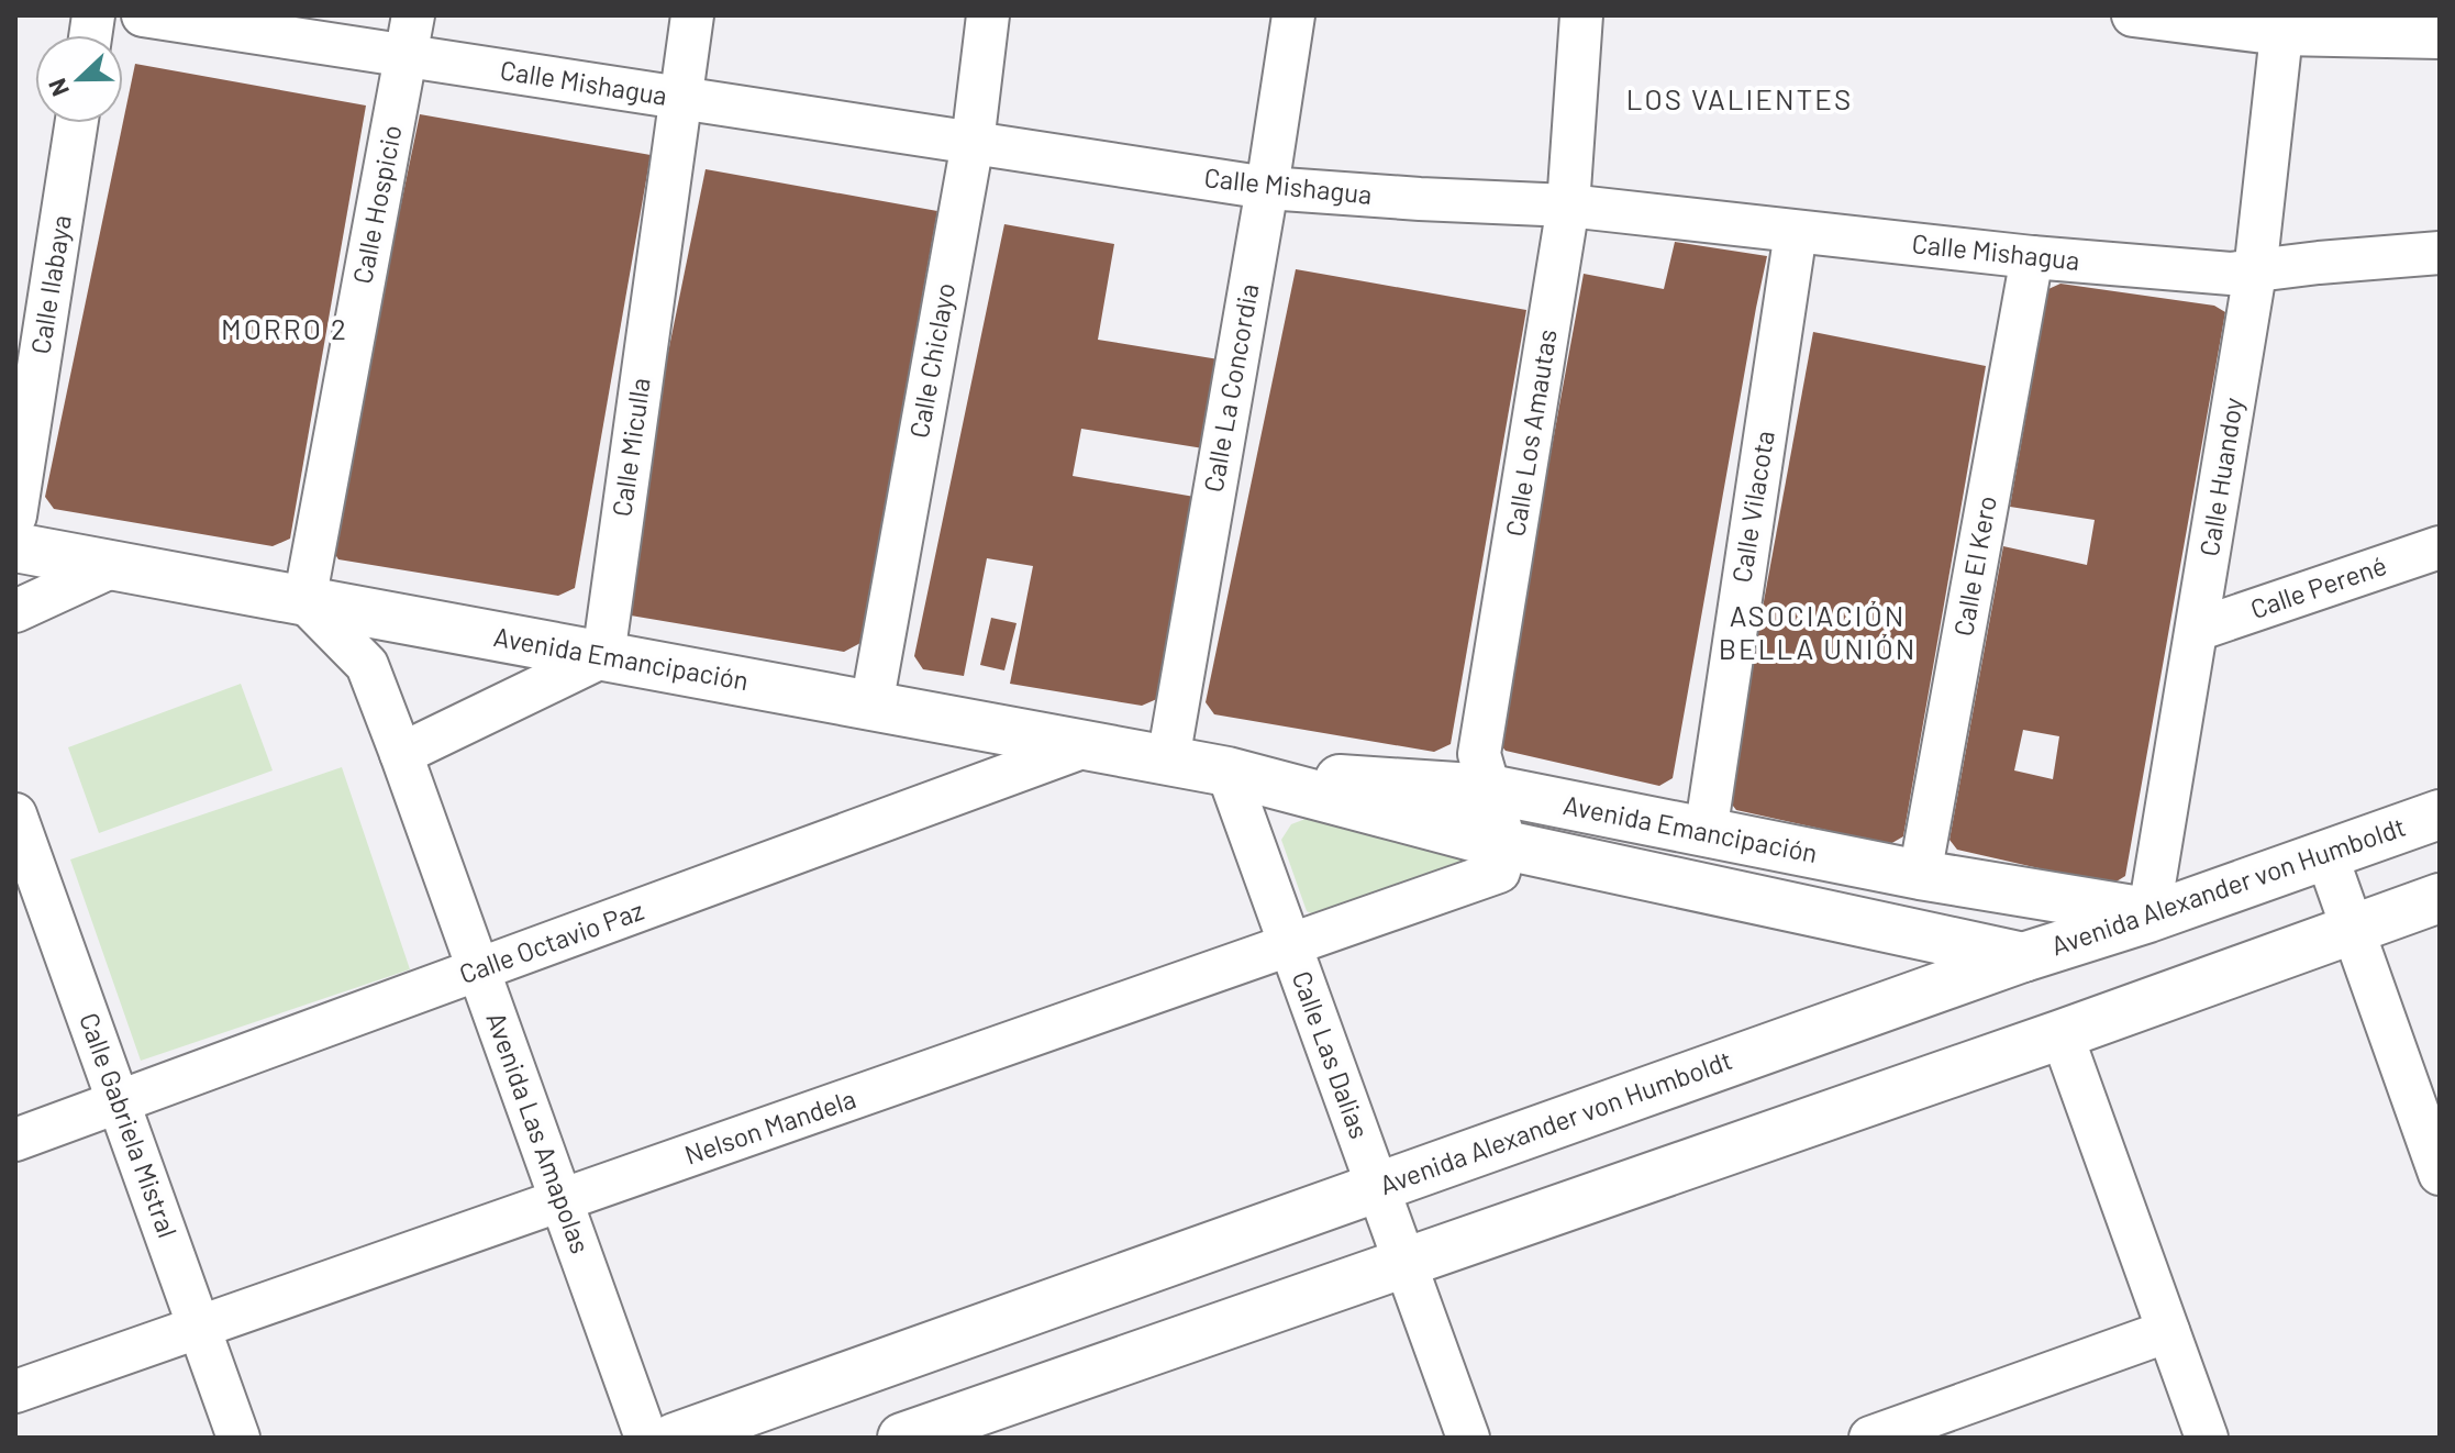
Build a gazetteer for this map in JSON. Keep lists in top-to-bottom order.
{
  "streets": {
    "main road": ["Avenida Emancipación", "Avenida Alexander von Humboldt"],
    "street": [
      "Calle Mishagua",
      "Calle Hospicio",
      "Calle Ilabaya",
      "Calle Chiclayo",
      "Calle La Concordia",
      "Calle Los Amautas",
      "Calle Miculla",
      "Calle Huandoy",
      "Calle Vilacota",
      "Calle El Kero",
      "Calle Perené",
      "Calle Octavio Paz",
      "Calle Las Dalias",
      "Calle Gabriela Mistral",
      "Nelson Mandela",
      "Avenida Las Amapolas"
    ]
  },
  "crossings": [
    ["Calle Mishagua", "Calle Hospicio"],
    ["Calle Mishagua", "Calle Chiclayo"],
    ["Calle Mishagua", "Calle La Concordia"],
    ["Calle Mishagua", "Calle Los Amautas"],
    ["Calle Mishagua", "Calle Miculla"],
    ["Calle Mishagua", "Calle Huandoy"],
    ["Calle Mishagua", "Calle Vilacota"],
    ["Calle Mishagua", "Calle El Kero"],
    ["Calle Hospicio", "Avenida Emancipación"],
    ["Calle Hospicio", "Avenida Las Amapolas"],
    ["Calle Chiclayo", "Avenida Emancipación"],
    ["Calle La Concordia", "Avenida Emancipación"],
    ["Calle Los Amautas", "Avenida Emancipación"],
    ["Calle Los Amautas", "Nelson Mandela"],
    ["Calle Miculla", "Avenida Emancipación"],
    ["Calle Huandoy", "Calle Perené"],
    ["Calle Huandoy", "Avenida Emancipación"],
    ["Calle Huandoy", "Avenida Alexander von Humboldt"],
    ["Calle Vilacota", "Avenida Emancipación"],
    ["Calle El Kero", "Avenida Emancipación"],
    ["Avenida Emancipación", "Avenida Alexander von Humboldt"],
    ["Avenida Emancipación", "Calle Octavio Paz"],
    ["Avenida Emancipación", "Calle Las Dalias"],
    ["Avenida Emancipación", "Nelson Mandela"],
    ["Avenida Emancipación", "Avenida Las Amapolas"],
    ["Avenida Alexander von Humboldt", "Calle Las Dalias"],
    ["Calle Octavio Paz", "Calle Gabriela Mistral"],
    ["Calle Octavio Paz", "Avenida Las Amapolas"],
    ["Calle Las Dalias", "Nelson Mandela"],
    ["Calle Gabriela Mistral", "Nelson Mandela"],
    ["Nelson Mandela", "Avenida Las Amapolas"]
  ],
  "districts": ["LOS VALIENTES", "MORRO 2", "ASOCIACIÓN BELLA UNIÓN"],
  "north": "left"
}
